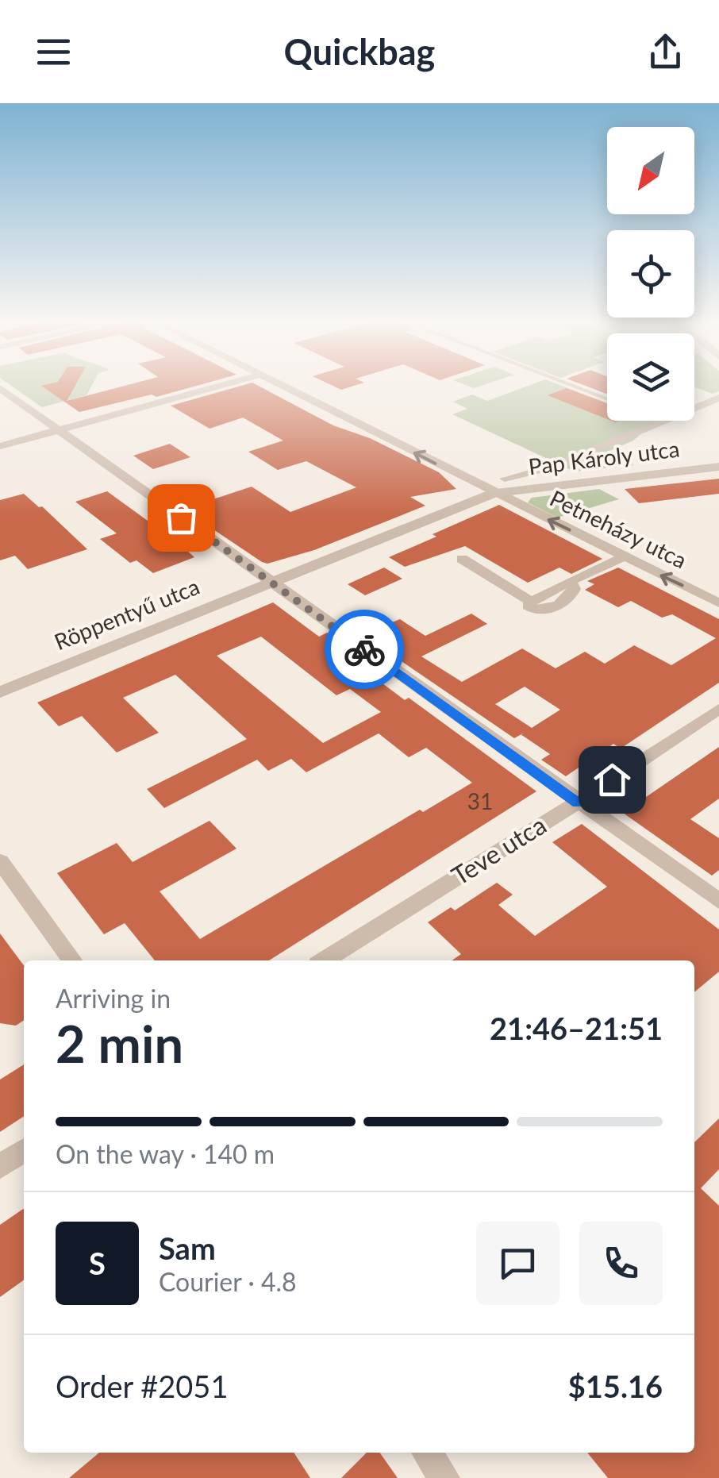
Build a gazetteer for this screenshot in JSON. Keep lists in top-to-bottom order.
{
  "streets": {
    "street": [
      "Pap Károly utca",
      "Petneházy utca",
      "Röppentyű utca",
      "Teve utca"
    ]
  },
  "crossings": [
    ["Pap Károly utca", "Petneházy utca"],
    ["Pap Károly utca", "Röppentyű utca"],
    ["Petneházy utca", "Röppentyű utca"]
  ],
  "one_way": ["Petneházy utca"],
  "house_numbers": ["31"],
  "north": "bottom left",
  "page": {
    "header": "Quickbag",
    "heading": ["2 min", "Arriving in", "21:46–21:51"],
    "panel": [
      "Sam",
      "Courier · 4.8",
      "Order #2051",
      "$15.16"
    ],
    "bar": "On the way · 140 m",
    "round": "S"
  }
}
